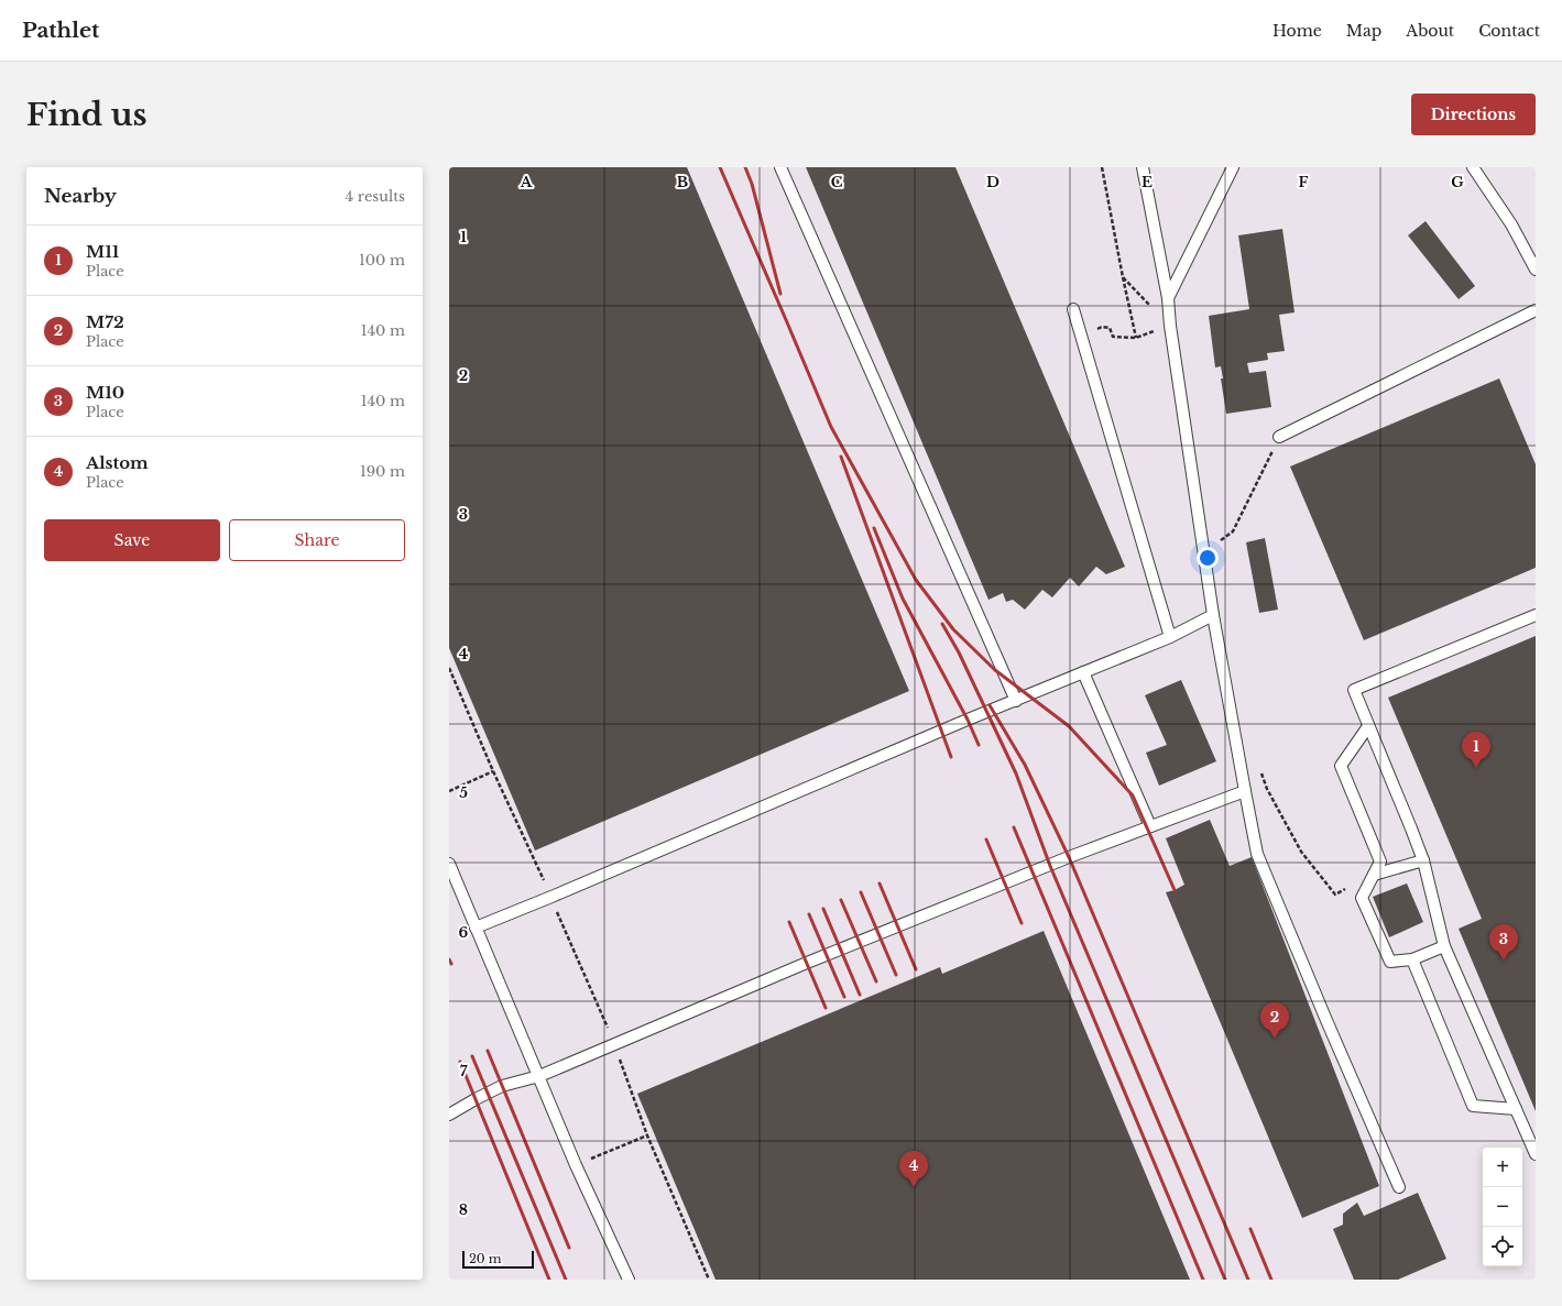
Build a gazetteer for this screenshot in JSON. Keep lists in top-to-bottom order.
{
  "scale_bar": "20 m",
  "page": {
    "header": "Pathlet",
    "nav": [
      "Home",
      "Map",
      "About",
      "Contact"
    ],
    "buttons": [
      "Directions",
      ["Save", "Share"]
    ],
    "title": "Find us",
    "heading": ["Nearby", "4 results"],
    "list": [
      {
        "mark": "1",
        "name": "M11",
        "note": "Place",
        "value": "100 m"
      },
      {
        "mark": "2",
        "name": "M72",
        "note": "Place",
        "value": "140 m"
      },
      {
        "mark": "3",
        "name": "M10",
        "note": "Place",
        "value": "140 m"
      },
      {
        "mark": "4",
        "name": "Alstom",
        "note": "Place",
        "value": "190 m"
      }
    ],
    "pins": [
      "1",
      "3",
      "2",
      "4"
    ],
    "map_buttons": ["+", "−"],
    "scale": "20 m"
  },
  "grid": {
    "columns": [
      "A",
      "B",
      "C",
      "D",
      "E",
      "F",
      "G"
    ],
    "rows": [
      "1",
      "2",
      "3",
      "4",
      "5",
      "6",
      "7",
      "8"
    ]
  }
}
